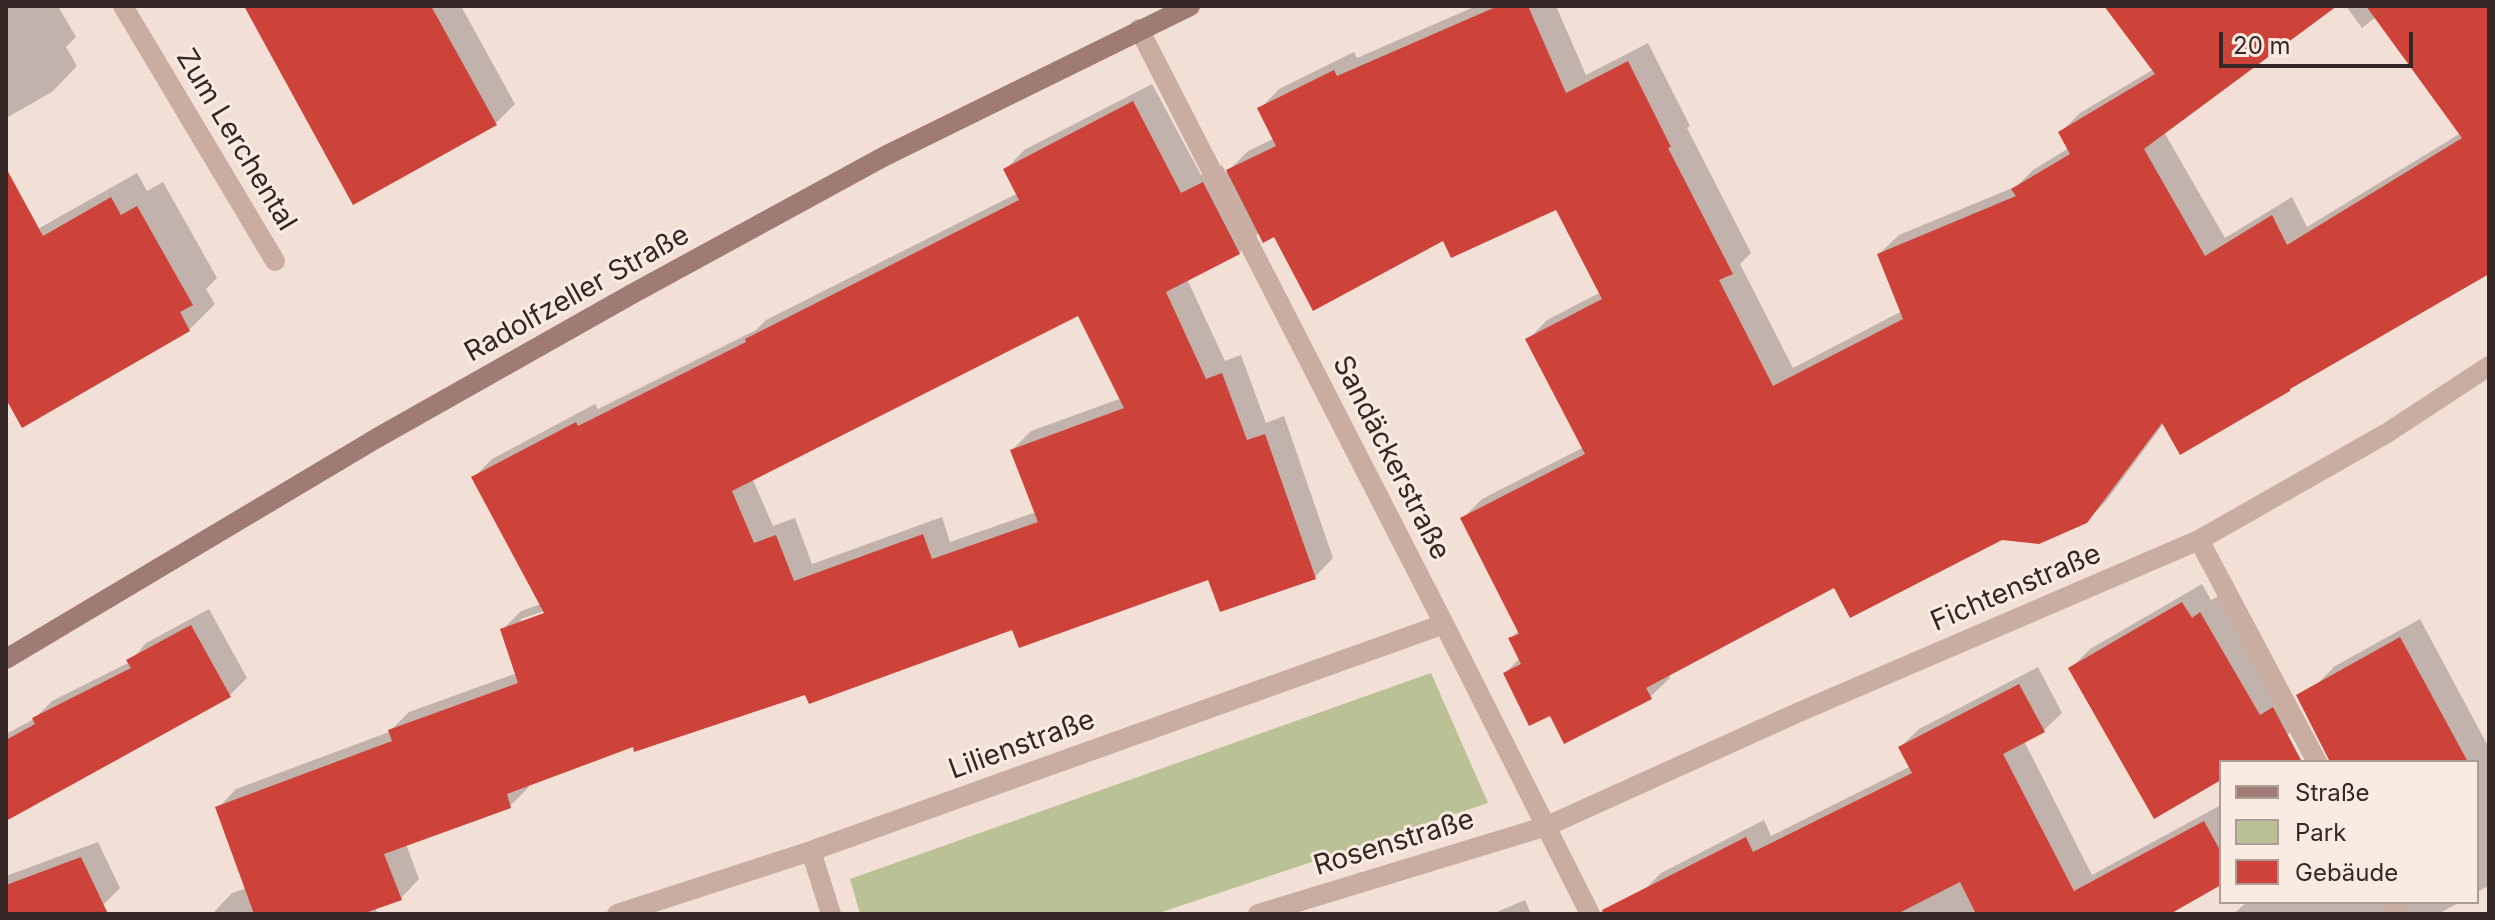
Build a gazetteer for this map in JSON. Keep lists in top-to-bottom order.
{
  "streets": {
    "street": [
      "Zum Lerchental",
      "Radolfzeller Straße",
      "Sandäckerstraße",
      "Fichtenstraße",
      "Lilienstraße",
      "Rosenstraße"
    ]
  },
  "crossings": [
    ["Radolfzeller Straße", "Sandäckerstraße"],
    ["Sandäckerstraße", "Fichtenstraße"],
    ["Sandäckerstraße", "Lilienstraße"],
    ["Sandäckerstraße", "Rosenstraße"],
    ["Fichtenstraße", "Rosenstraße"]
  ],
  "legend": ["Straße", "Park", "Gebäude"],
  "scale_bar": "20 m"
}
